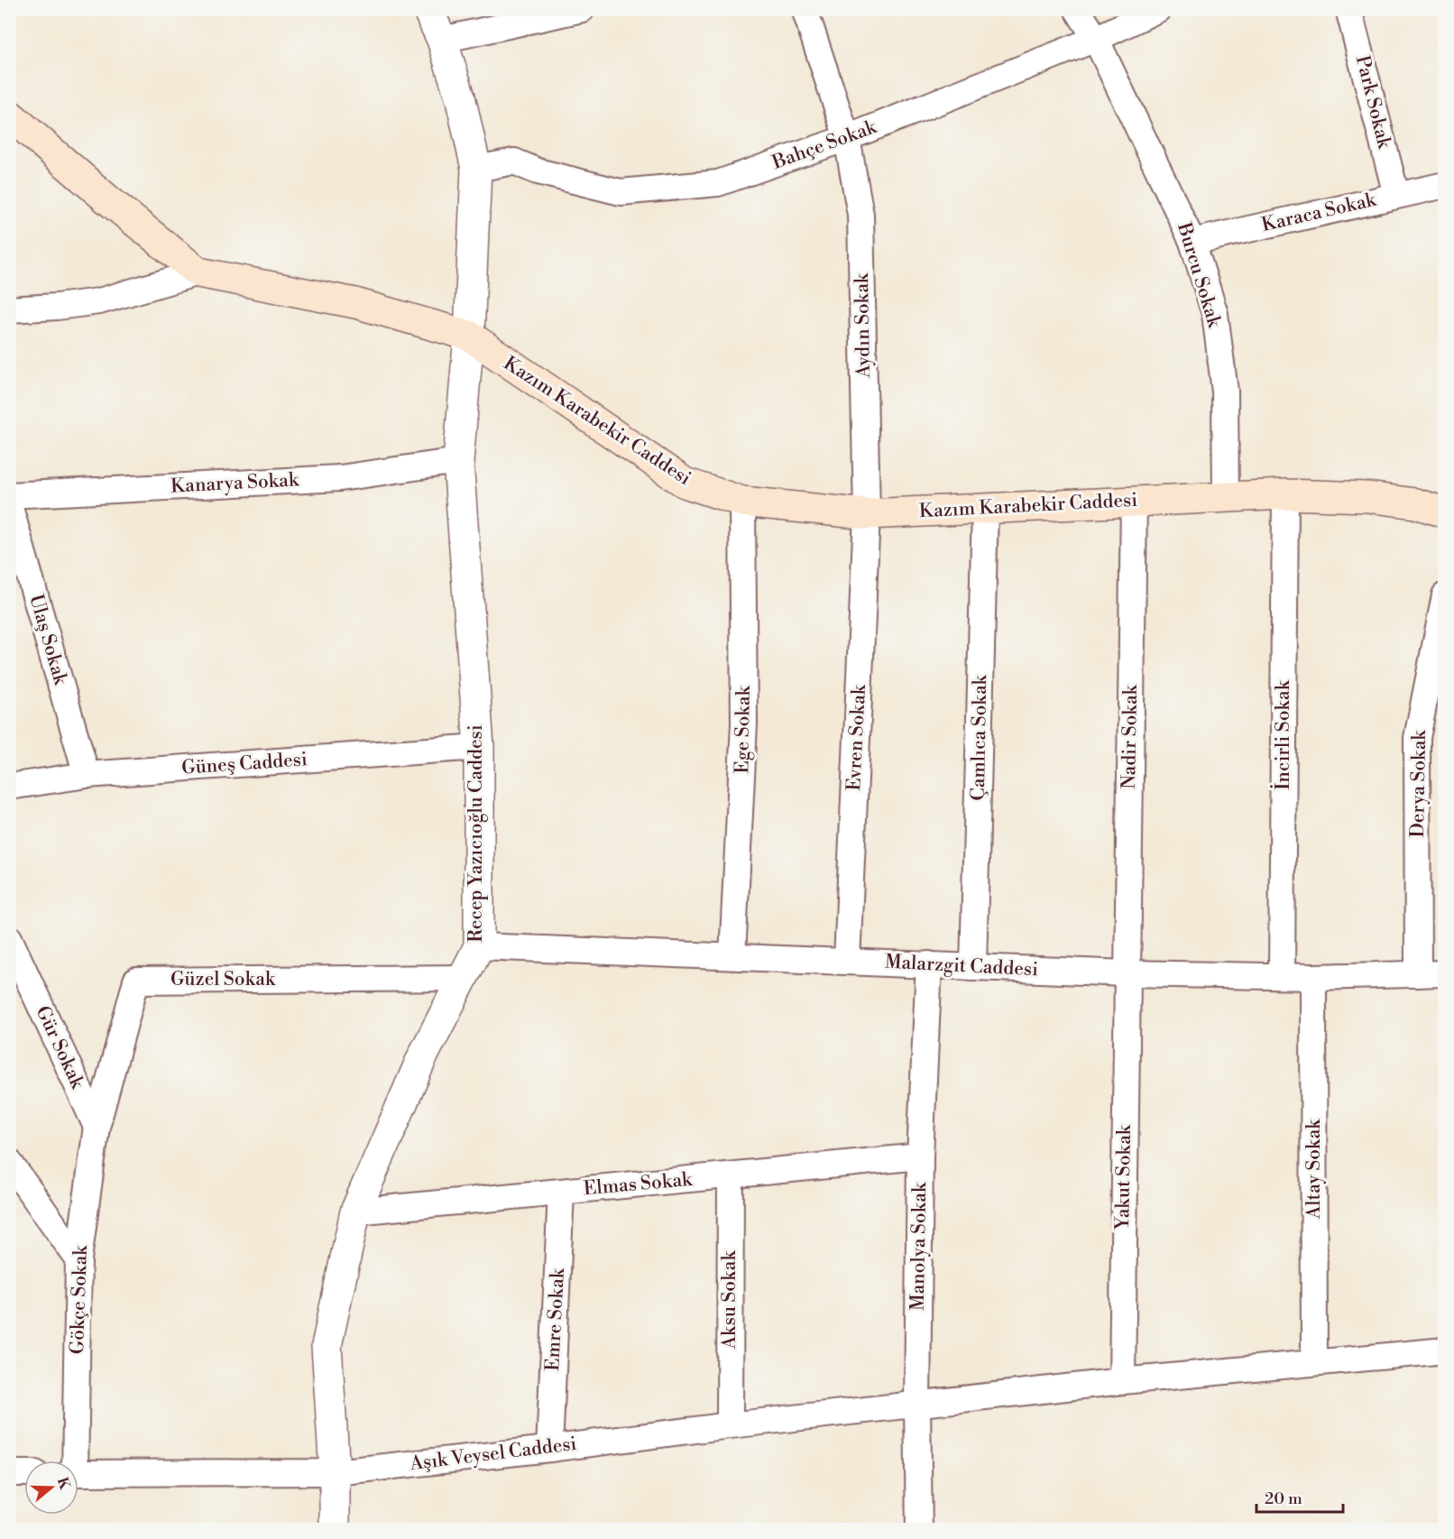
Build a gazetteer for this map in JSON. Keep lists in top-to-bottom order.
{
  "streets": {
    "main road": ["Kazım Karabekir Caddesi"],
    "street": [
      "Park Sokak",
      "Bahçe Sokak",
      "Karaca Sokak",
      "Burcu Sokak",
      "Aydın Sokak",
      "Kanarya Sokak",
      "Ulaş Sokak",
      "Ege Sokak",
      "İncirli Sokak",
      "Nadir Sokak",
      "Evren Sokak",
      "Çamlıca Sokak",
      "Güneş Caddesi",
      "Derya Sokak",
      "Recep Yazıcıoğlu Caddesi",
      "Malarzgit Caddesi",
      "Güzel Sokak",
      "Gür Sokak",
      "Altay Sokak",
      "Yakut Sokak",
      "Elmas Sokak",
      "Manolya Sokak",
      "Gökçe Sokak",
      "Aksu Sokak",
      "Emre Sokak",
      "Aşık Veysel Caddesi"
    ]
  },
  "crossings": [
    ["Park Sokak", "Karaca Sokak"],
    ["Bahçe Sokak", "Burcu Sokak"],
    ["Bahçe Sokak", "Aydın Sokak"],
    ["Bahçe Sokak", "Recep Yazıcıoğlu Caddesi"],
    ["Karaca Sokak", "Burcu Sokak"],
    ["Burcu Sokak", "Kazım Karabekir Caddesi"],
    ["Aydın Sokak", "Kazım Karabekir Caddesi"],
    ["Aydın Sokak", "Evren Sokak"],
    ["Kazım Karabekir Caddesi", "Ege Sokak"],
    ["Kazım Karabekir Caddesi", "İncirli Sokak"],
    ["Kazım Karabekir Caddesi", "Nadir Sokak"],
    ["Kazım Karabekir Caddesi", "Evren Sokak"],
    ["Kazım Karabekir Caddesi", "Çamlıca Sokak"],
    ["Kazım Karabekir Caddesi", "Recep Yazıcıoğlu Caddesi"],
    ["Kanarya Sokak", "Recep Yazıcıoğlu Caddesi"],
    ["Ulaş Sokak", "Güneş Caddesi"],
    ["Ege Sokak", "Malarzgit Caddesi"],
    ["İncirli Sokak", "Malarzgit Caddesi"],
    ["Nadir Sokak", "Malarzgit Caddesi"],
    ["Nadir Sokak", "Yakut Sokak"],
    ["Evren Sokak", "Malarzgit Caddesi"],
    ["Çamlıca Sokak", "Malarzgit Caddesi"],
    ["Güneş Caddesi", "Recep Yazıcıoğlu Caddesi"],
    ["Derya Sokak", "Malarzgit Caddesi"],
    ["Recep Yazıcıoğlu Caddesi", "Malarzgit Caddesi"],
    ["Recep Yazıcıoğlu Caddesi", "Güzel Sokak"],
    ["Recep Yazıcıoğlu Caddesi", "Elmas Sokak"],
    ["Recep Yazıcıoğlu Caddesi", "Aşık Veysel Caddesi"],
    ["Malarzgit Caddesi", "Altay Sokak"],
    ["Malarzgit Caddesi", "Yakut Sokak"],
    ["Malarzgit Caddesi", "Manolya Sokak"],
    ["Güzel Sokak", "Gür Sokak"],
    ["Güzel Sokak", "Gökçe Sokak"],
    ["Gür Sokak", "Gökçe Sokak"],
    ["Altay Sokak", "Aşık Veysel Caddesi"],
    ["Yakut Sokak", "Aşık Veysel Caddesi"],
    ["Elmas Sokak", "Manolya Sokak"],
    ["Elmas Sokak", "Aksu Sokak"],
    ["Elmas Sokak", "Emre Sokak"],
    ["Manolya Sokak", "Aşık Veysel Caddesi"],
    ["Aksu Sokak", "Aşık Veysel Caddesi"],
    ["Emre Sokak", "Aşık Veysel Caddesi"]
  ],
  "scale_bar": "20 m",
  "north": "right"
}
